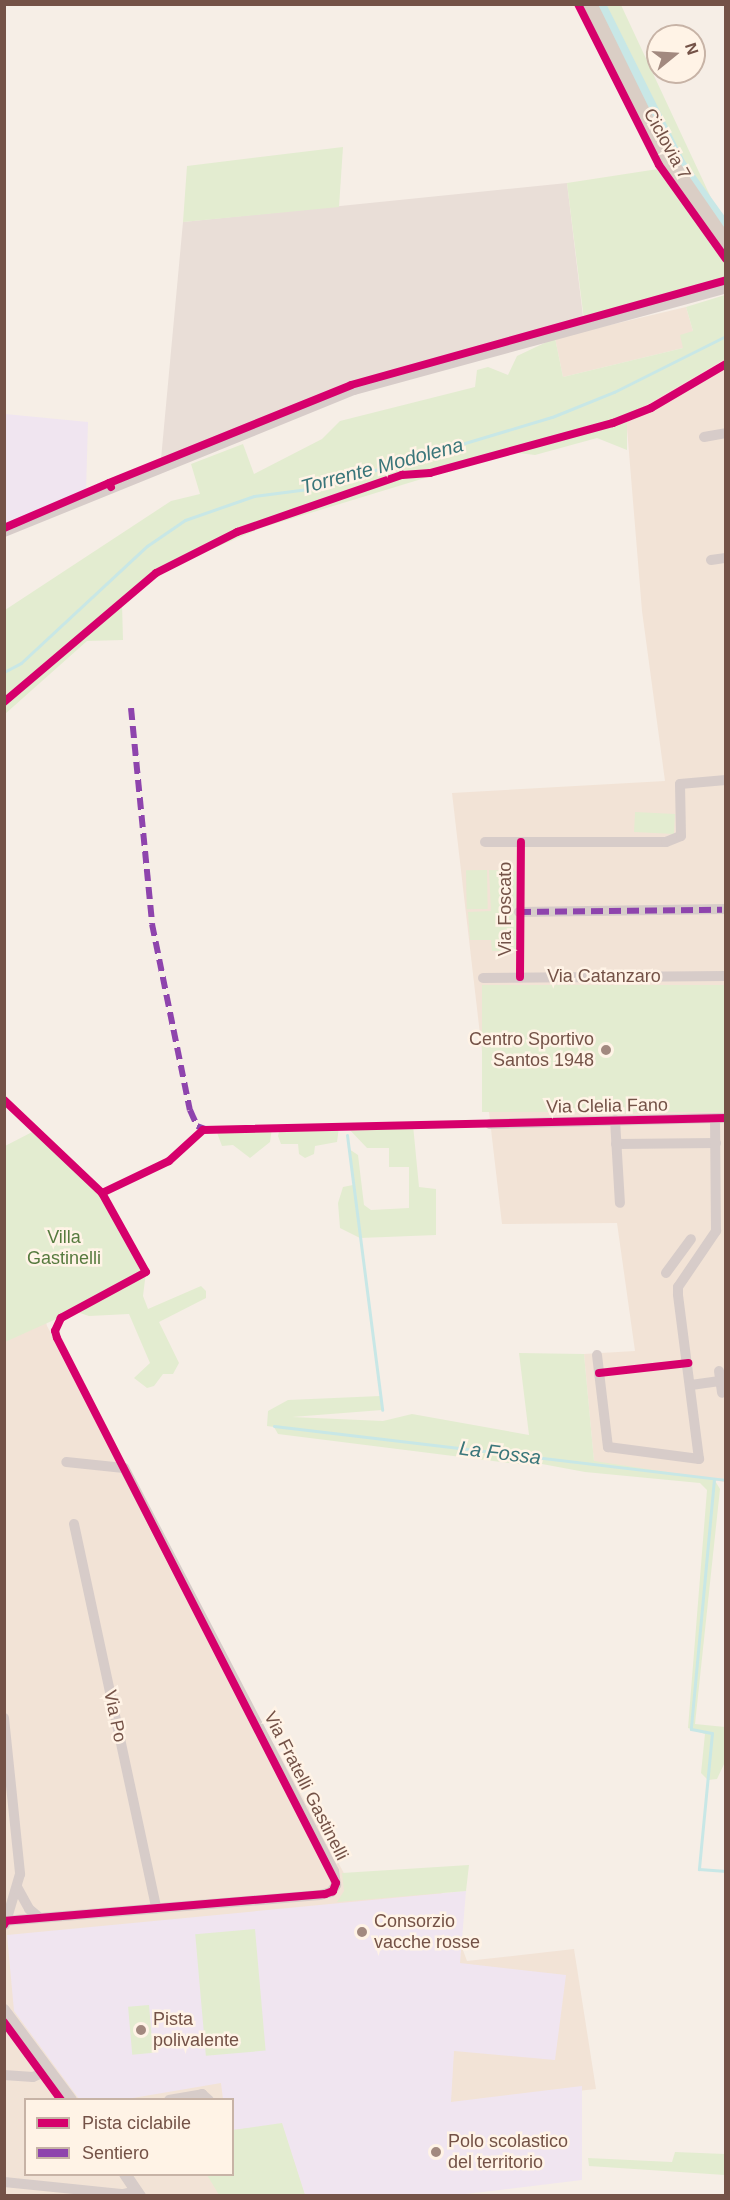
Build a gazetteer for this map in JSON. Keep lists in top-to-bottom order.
{
  "streets": {
    "street": [
      "Via Foscato",
      "Via Catanzaro",
      "Via Clelia Fano",
      "Via Po",
      "Via Fratelli Gastinelli"
    ],
    "cycle path": ["Ciclovia 7"]
  },
  "crossings": [
    ["Via Po", "Via Fratelli Gastinelli"]
  ],
  "water": ["Torrente Modolena", "La Fossa"],
  "parks": ["Villa Gastinelli"],
  "places": [
    "Centro Sportivo Santos 1948",
    "Consorzio vacche rosse",
    "Pista polivalente",
    "Polo scolastico del territorio"
  ],
  "legend": ["Pista ciclabile", "Sentiero"],
  "north": "right"
}
